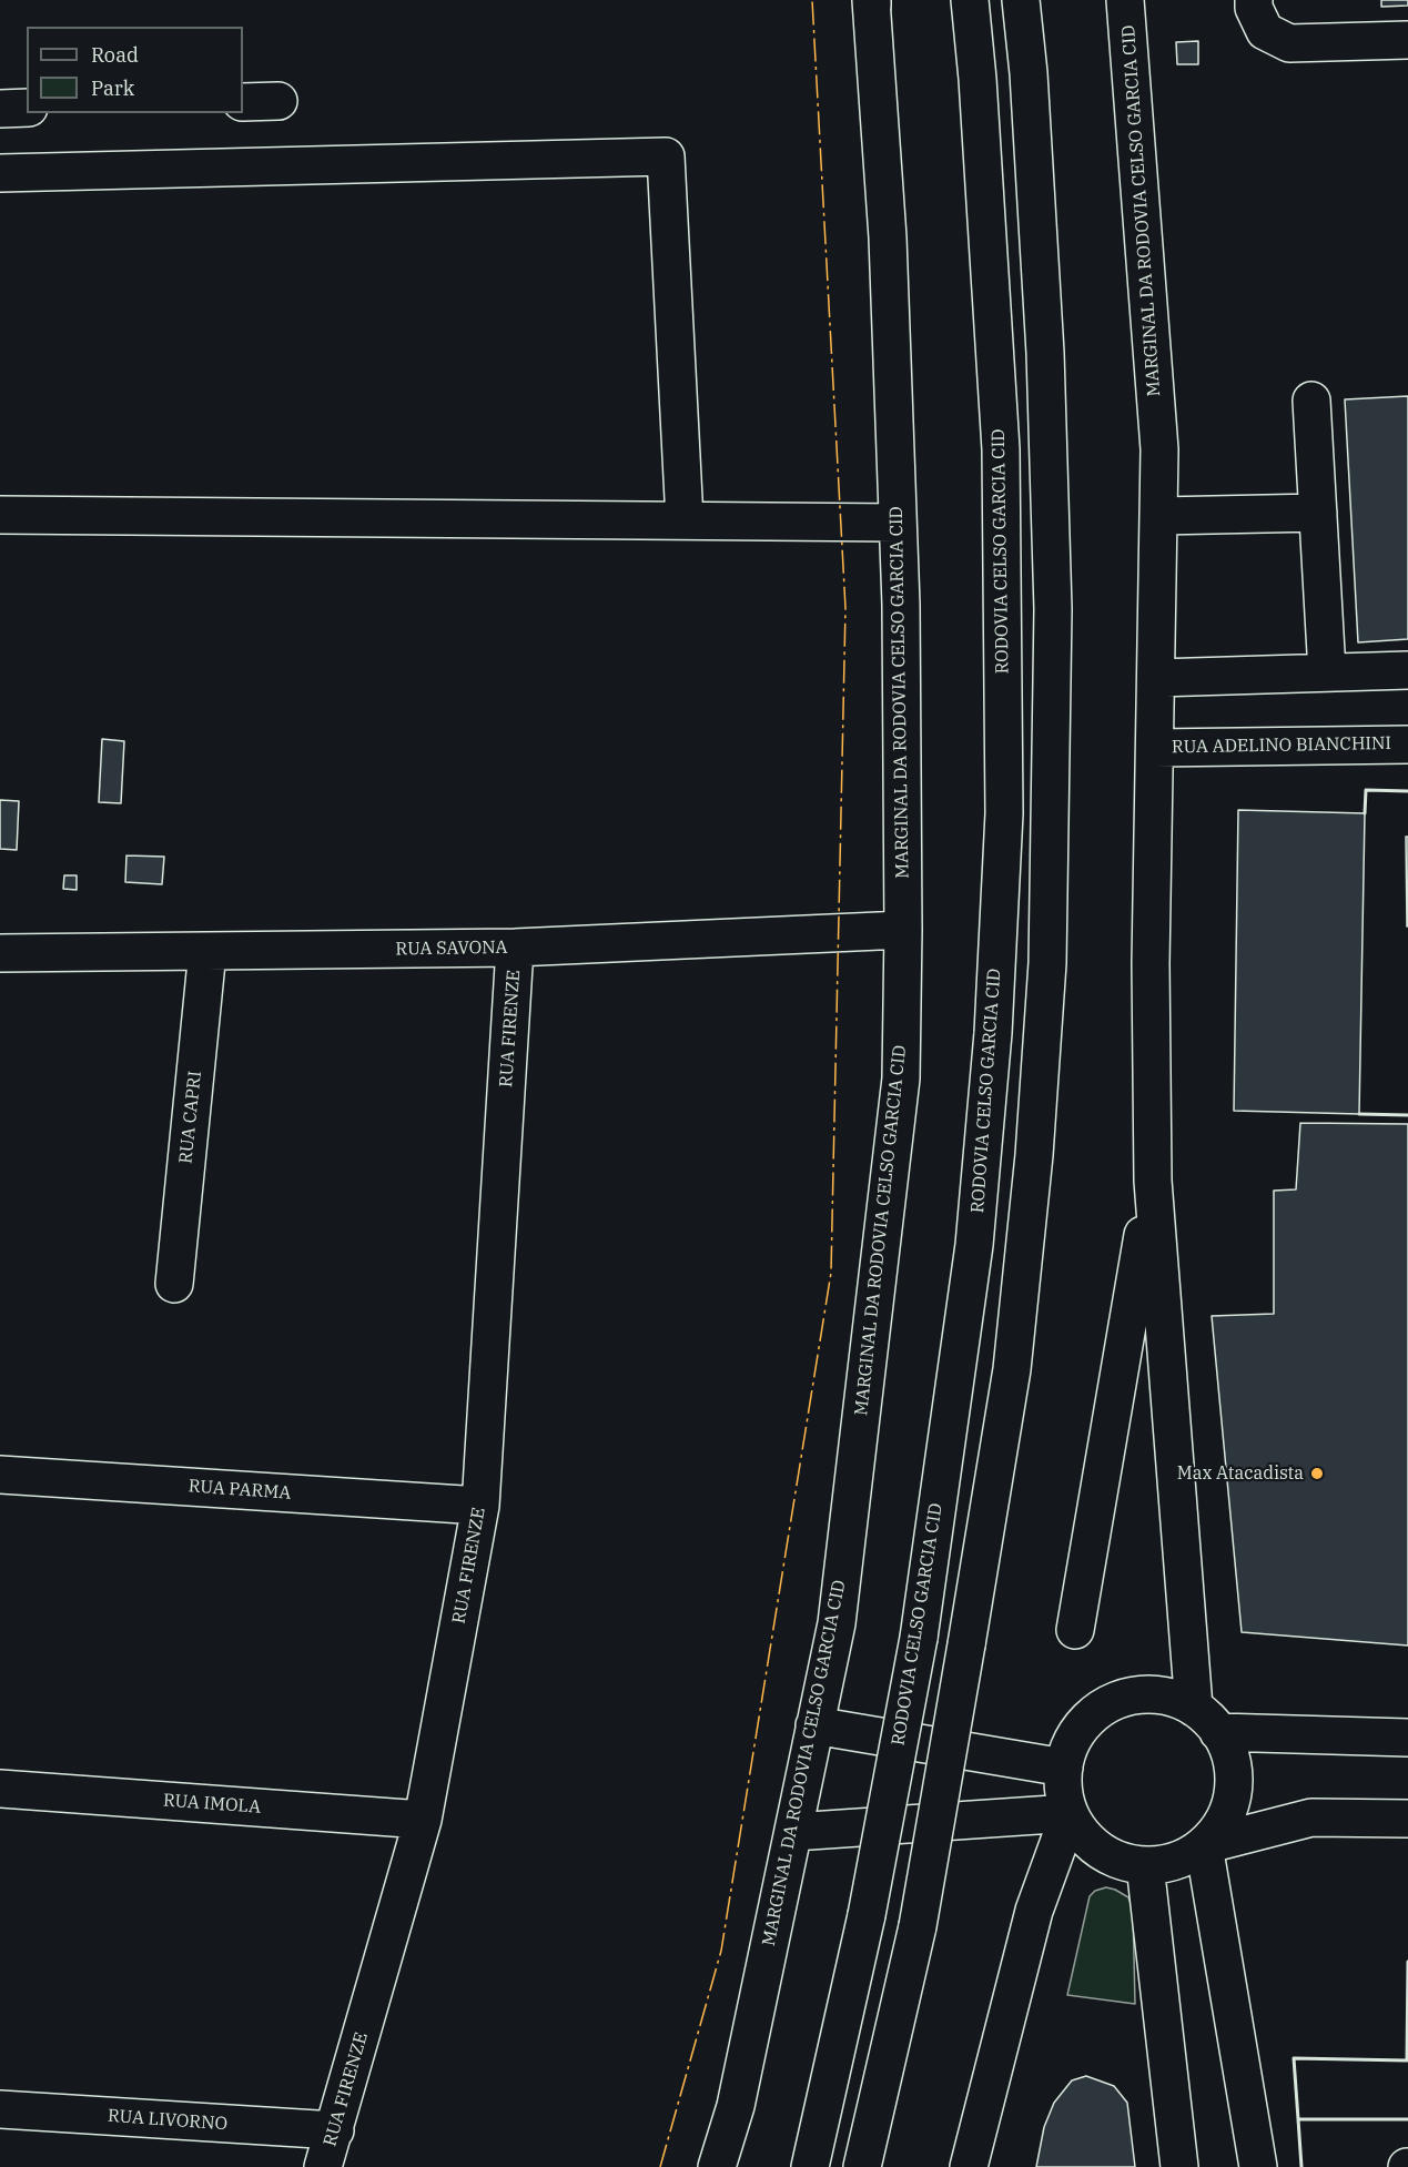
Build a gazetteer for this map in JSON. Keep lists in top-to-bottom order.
{
  "streets": {
    "main road": [
      "MARGINAL DA RODOVIA CELSO GARCIA CID",
      "RODOVIA CELSO GARCIA CID",
      "RUA ADELINO BIANCHINI",
      "RUA SAVONA",
      "RUA FIRENZE",
      "RUA CAPRI",
      "RUA PARMA",
      "RUA IMOLA",
      "RUA LIVORNO"
    ]
  },
  "crossings": [
    ["MARGINAL DA RODOVIA CELSO GARCIA CID", "RUA ADELINO BIANCHINI"],
    ["MARGINAL DA RODOVIA CELSO GARCIA CID", "RUA SAVONA"],
    ["RUA SAVONA", "RUA FIRENZE"],
    ["RUA SAVONA", "RUA CAPRI"],
    ["RUA FIRENZE", "RUA PARMA"],
    ["RUA FIRENZE", "RUA IMOLA"],
    ["RUA FIRENZE", "RUA LIVORNO"]
  ],
  "places": ["Max Atacadista"],
  "legend": ["Road", "Park"]
}
